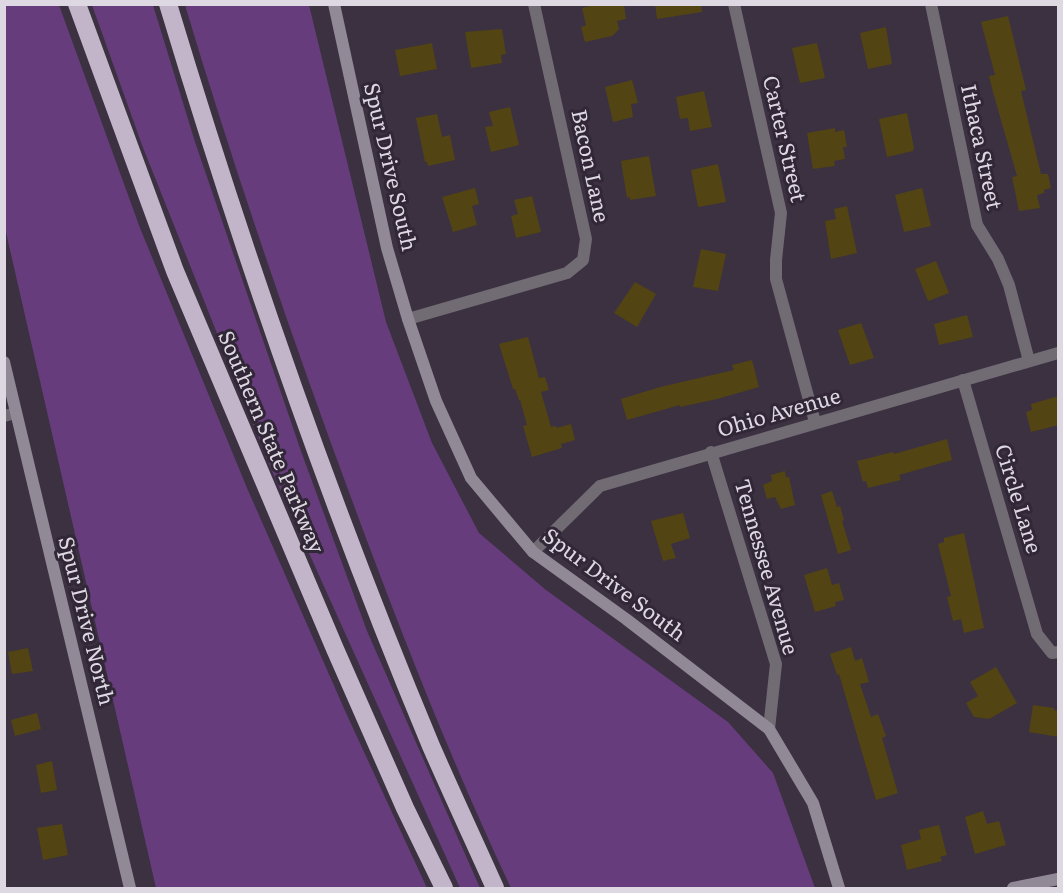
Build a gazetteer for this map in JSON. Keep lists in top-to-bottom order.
{
  "streets": {
    "highway": ["Southern State Parkway"],
    "street": [
      "Carter Street",
      "Ithaca Street",
      "Bacon Lane",
      "Spur Drive South",
      "Ohio Avenue",
      "Circle Lane",
      "Tennessee Avenue",
      "Spur Drive North"
    ]
  },
  "crossings": [
    ["Carter Street", "Ohio Avenue"],
    ["Ithaca Street", "Ohio Avenue"],
    ["Bacon Lane", "Spur Drive South"],
    ["Spur Drive South", "Ohio Avenue"],
    ["Spur Drive South", "Tennessee Avenue"],
    ["Ohio Avenue", "Circle Lane"],
    ["Ohio Avenue", "Tennessee Avenue"]
  ]
}
